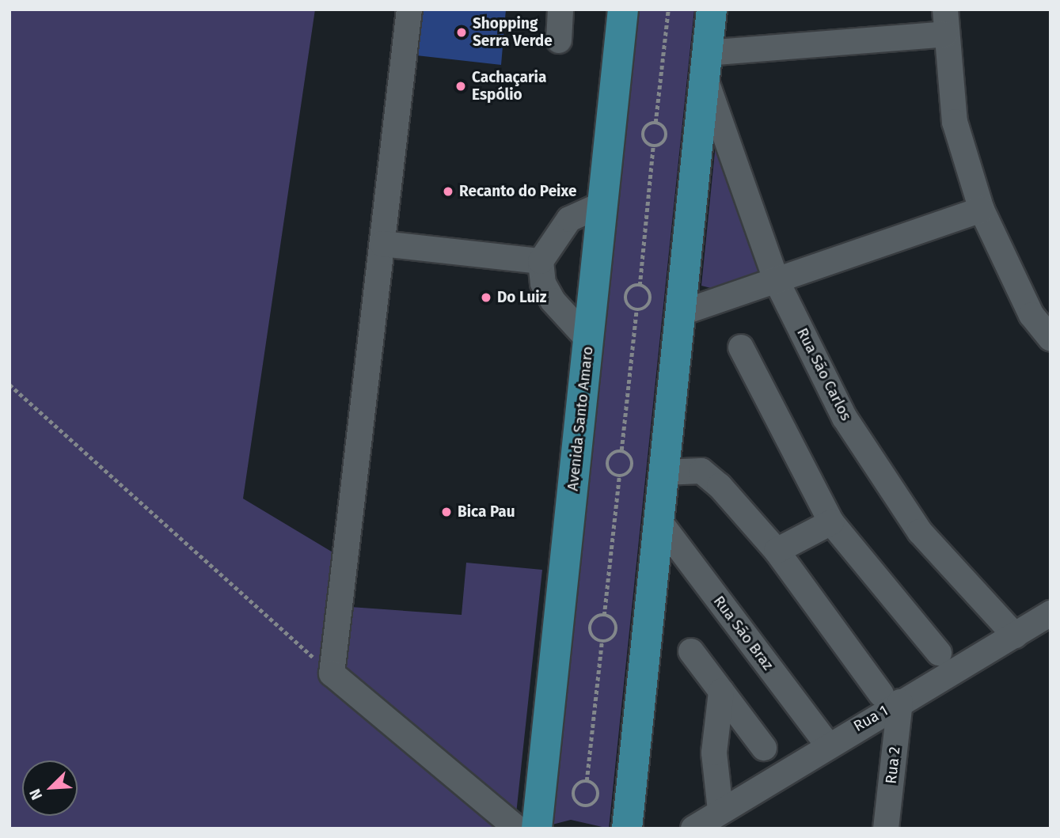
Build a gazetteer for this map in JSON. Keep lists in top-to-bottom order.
{
  "streets": {
    "main road": ["Avenida Santo Amaro"],
    "street": [
      "Rua São Carlos",
      "Rua São Braz",
      "Rua 1",
      "Rua 2"
    ]
  },
  "crossings": [
    ["Rua São Carlos", "Rua 1"],
    ["Rua São Braz", "Rua 1"],
    ["Rua 1", "Rua 2"]
  ],
  "places": [
    "Shopping Serra Verde",
    "Cachaçaria Espólio",
    "Recanto do Peixe",
    "Do Luiz",
    "Bica Pau"
  ],
  "north": "bottom left"
}
